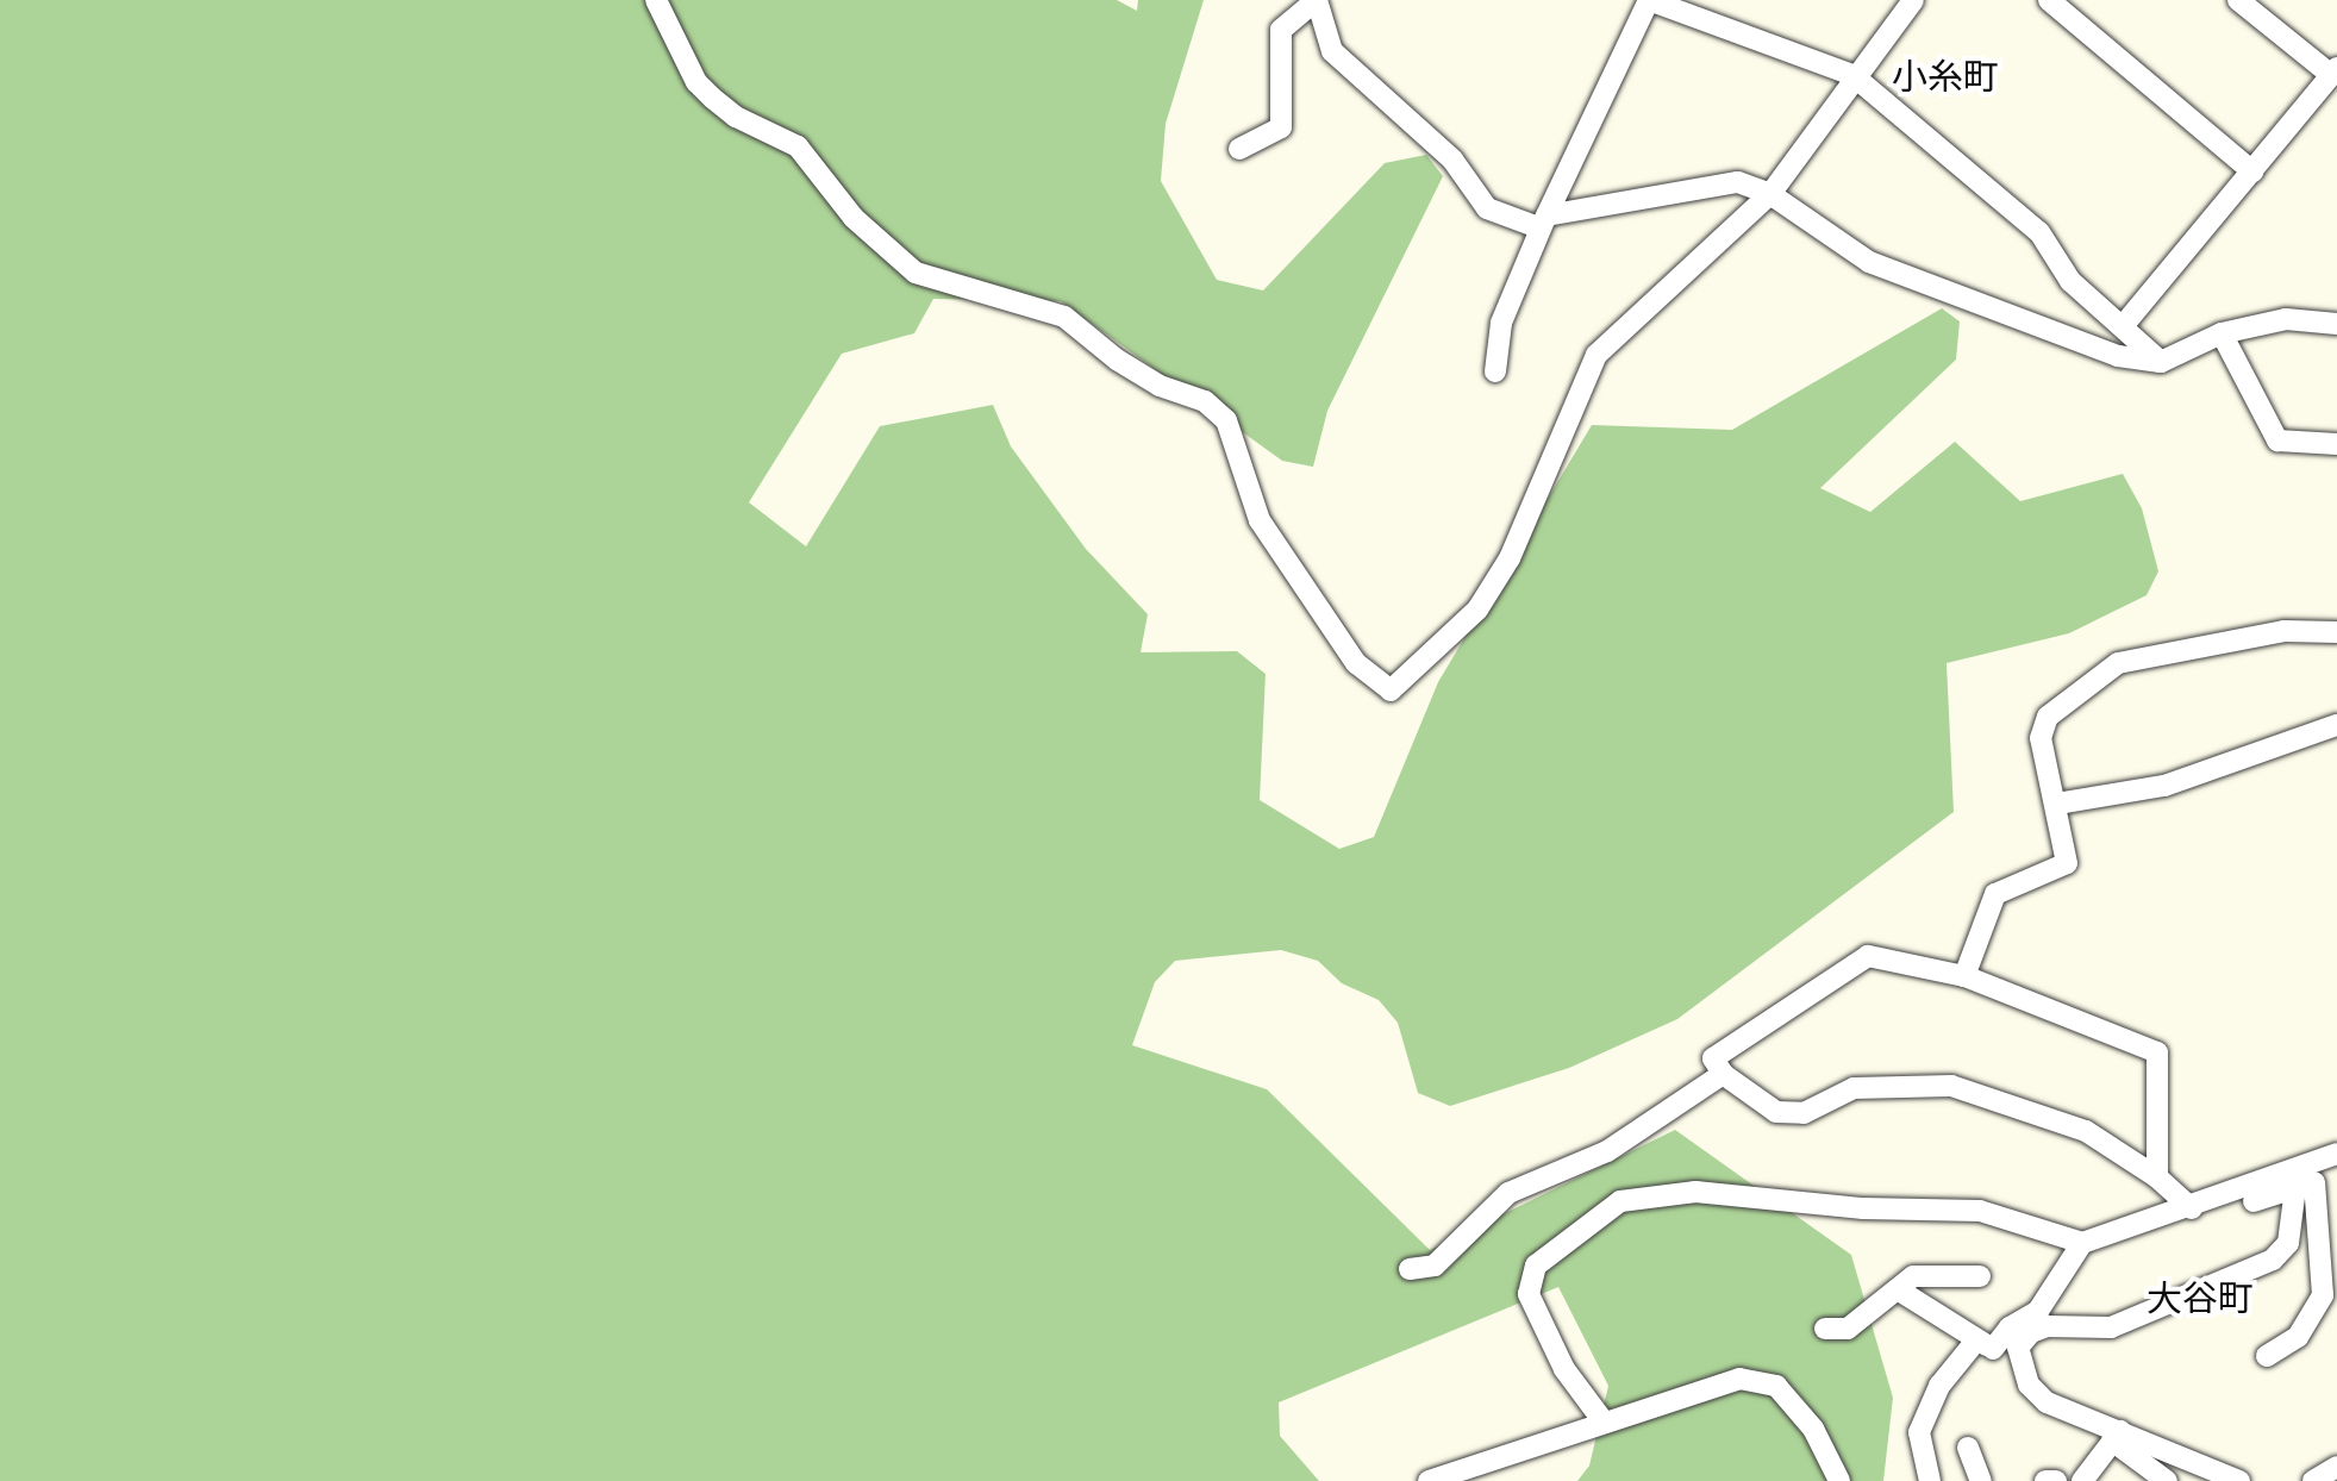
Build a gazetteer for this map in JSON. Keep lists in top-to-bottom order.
{
  "districts": ["小糸町", "大谷町"]
}
